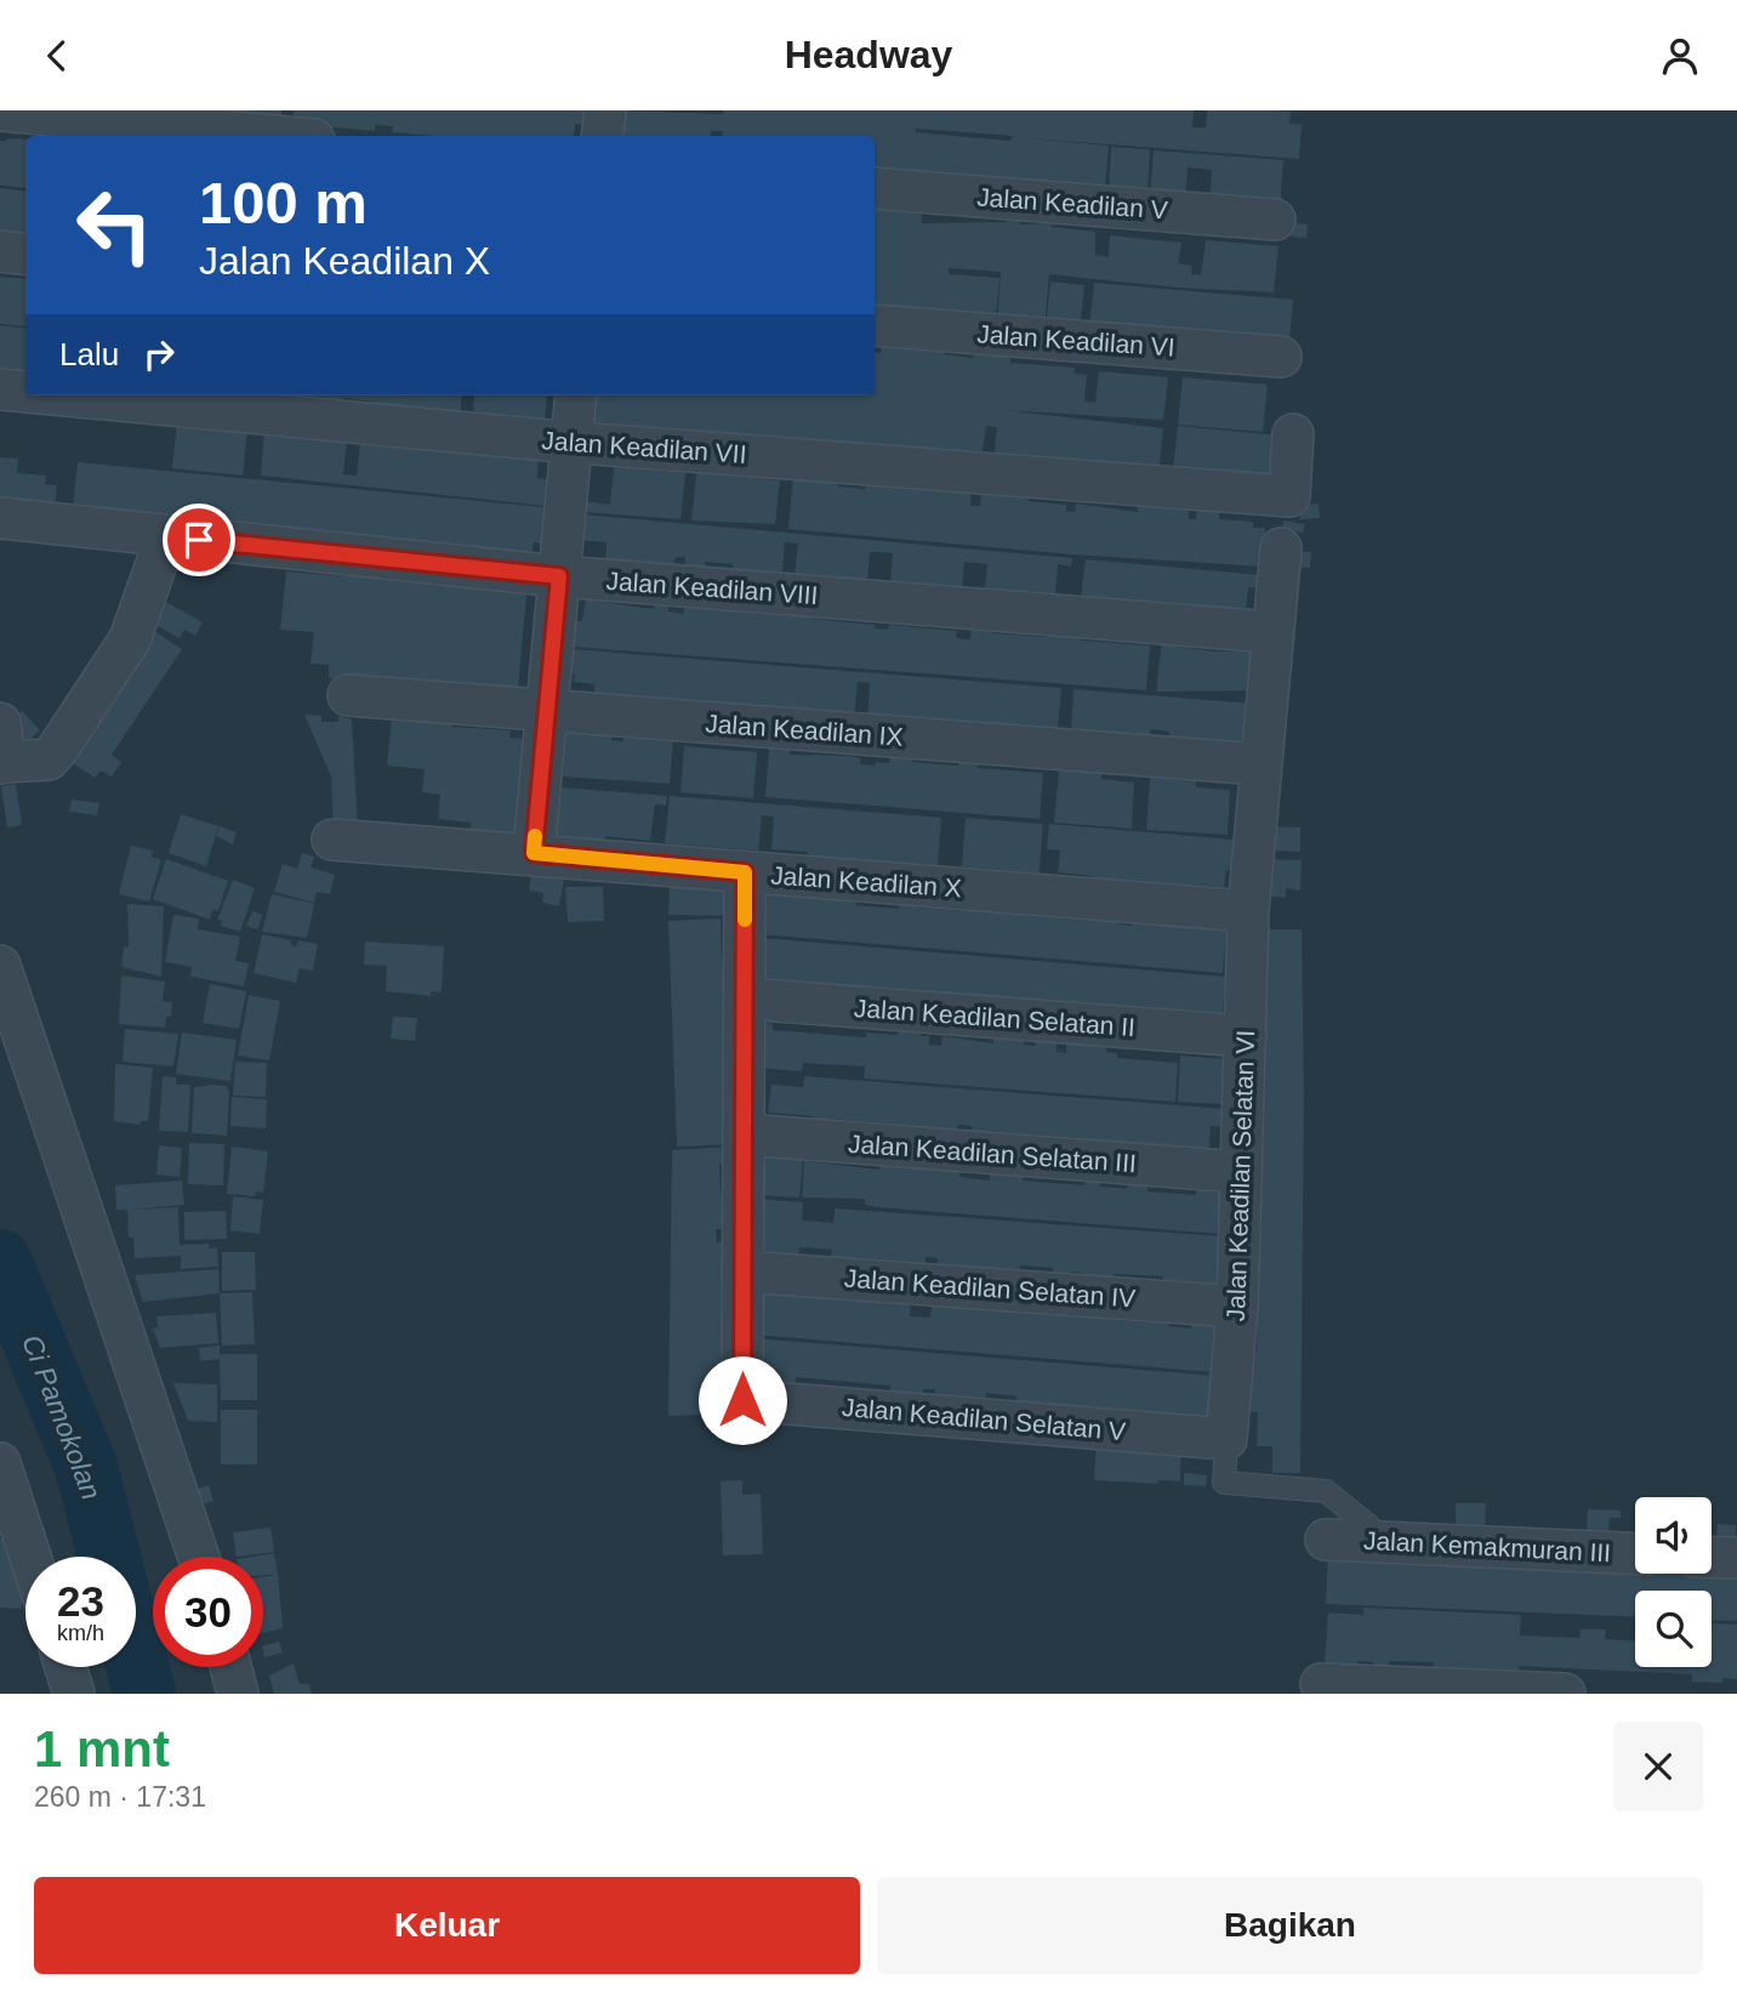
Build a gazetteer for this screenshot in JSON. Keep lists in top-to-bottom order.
{
  "streets": {
    "street": [
      "Jalan Keadilan V",
      "Jalan Keadilan VI",
      "Jalan Keadilan VII",
      "Jalan Keadilan VIII",
      "Jalan Keadilan IX",
      "Jalan Keadilan X",
      "Jalan Keadilan Selatan II",
      "Jalan Keadilan Selatan III",
      "Jalan Keadilan Selatan VI",
      "Jalan Keadilan Selatan IV",
      "Jalan Keadilan Selatan V",
      "Jalan Kemakmuran III"
    ]
  },
  "crossings": [
    ["Jalan Keadilan VIII", "Jalan Keadilan Selatan VI"],
    ["Jalan Keadilan IX", "Jalan Keadilan Selatan VI"],
    ["Jalan Keadilan X", "Jalan Keadilan Selatan VI"],
    ["Jalan Keadilan Selatan II", "Jalan Keadilan Selatan VI"],
    ["Jalan Keadilan Selatan III", "Jalan Keadilan Selatan VI"],
    ["Jalan Keadilan Selatan VI", "Jalan Keadilan Selatan IV"],
    ["Jalan Keadilan Selatan VI", "Jalan Keadilan Selatan V"],
    ["Jalan Keadilan Selatan IV", "Jalan Keadilan Selatan V"]
  ],
  "water": ["Ci Pamokolan"],
  "page": {
    "header": "Headway",
    "turn": ["100 m", "Jalan Keadilan X"],
    "then": "Lalu",
    "speed": "23 km/h",
    "limit": "30",
    "heading": ["1 mnt", "260 m · 17:31"],
    "buttons": ["Keluar", "Bagikan"]
  }
}
